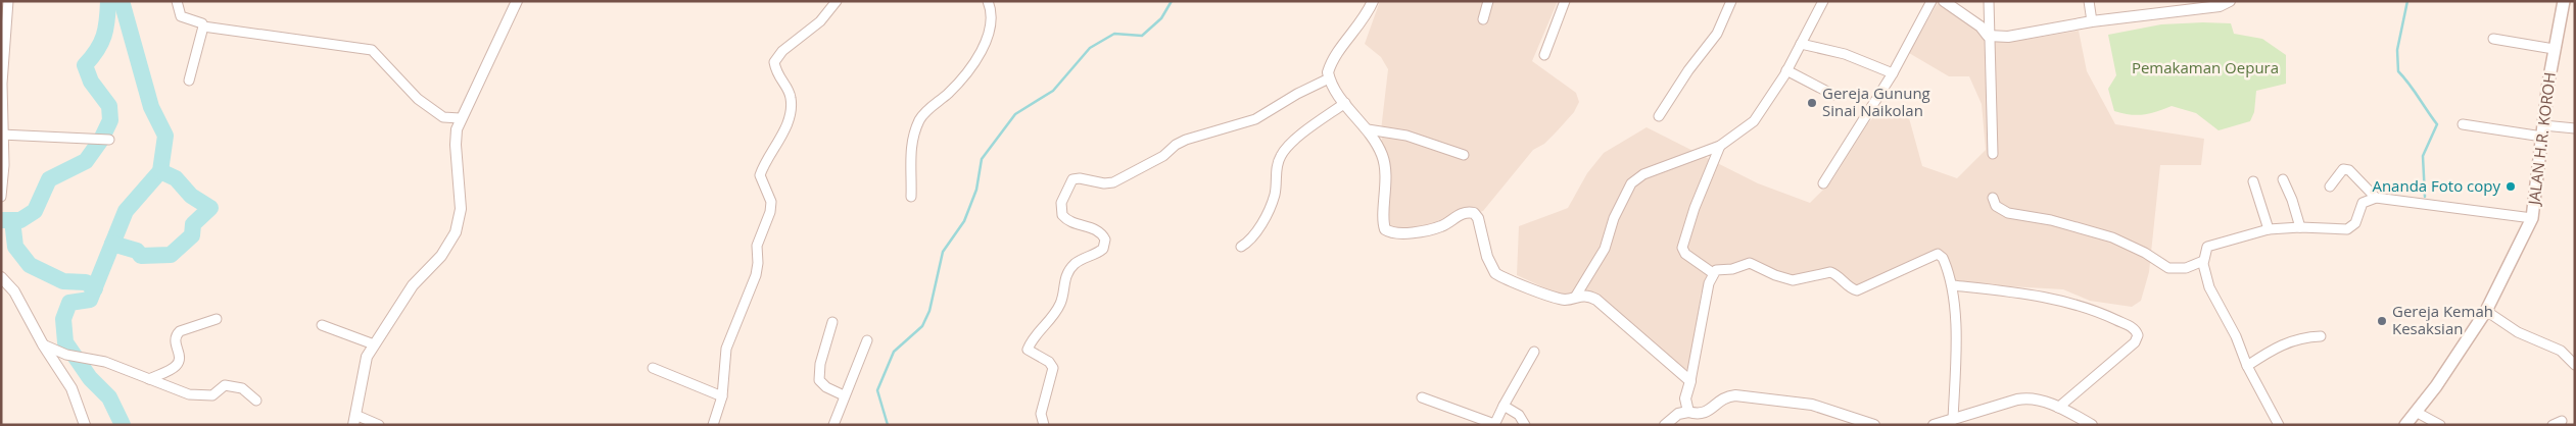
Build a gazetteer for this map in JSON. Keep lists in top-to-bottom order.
{
  "streets": {
    "main road": ["JALAN H.R. KOROH"]
  },
  "parks": ["Pemakaman Oepura"],
  "places": ["Gereja Gunung Sinai Naikolan", "Ananda Foto copy", "Gereja Kemah Kesaksian"]
}
